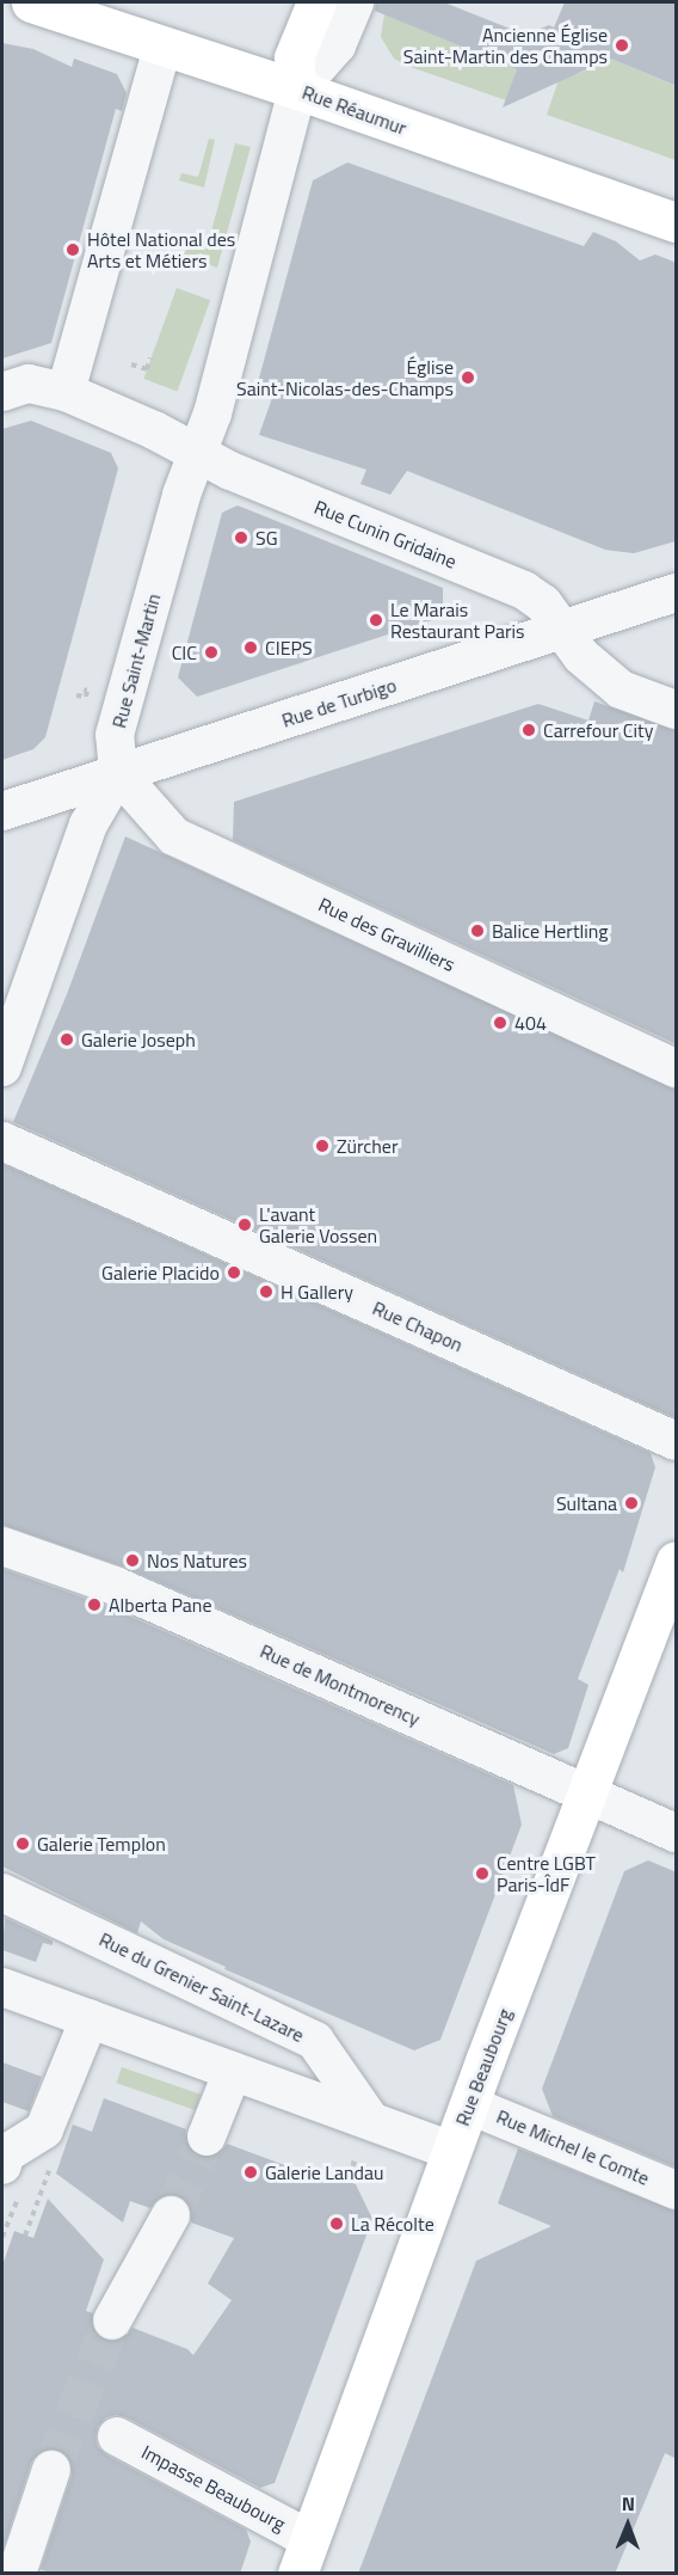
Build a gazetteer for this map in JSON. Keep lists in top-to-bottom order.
{
  "streets": {
    "main road": ["Rue Réaumur", "Rue Saint-Martin", "Rue Beaubourg"],
    "street": [
      "Rue Cunin Gridaine",
      "Rue de Turbigo",
      "Rue des Gravilliers",
      "Rue Chapon",
      "Rue de Montmorency",
      "Rue du Grenier Saint-Lazare",
      "Rue Michel le Comte",
      "Impasse Beaubourg"
    ]
  },
  "crossings": [
    ["Rue Réaumur", "Rue Saint-Martin"],
    ["Rue Cunin Gridaine", "Rue Saint-Martin"],
    ["Rue Cunin Gridaine", "Rue de Turbigo"],
    ["Rue Saint-Martin", "Rue de Turbigo"],
    ["Rue Saint-Martin", "Rue des Gravilliers"],
    ["Rue de Turbigo", "Rue des Gravilliers"],
    ["Rue de Montmorency", "Rue Beaubourg"],
    ["Rue Beaubourg", "Rue Michel le Comte"],
    ["Rue Beaubourg", "Impasse Beaubourg"]
  ],
  "places": [
    "Ancienne Église Saint-Martin des Champs",
    "Hôtel National des Arts et Métiers",
    "Église Saint-Nicolas-des-Champs",
    "SG",
    "Le Marais Restaurant Paris",
    "CIEPS",
    "CIC",
    "Carrefour City",
    "Balice Hertling",
    "404",
    "Galerie Joseph",
    "Zürcher",
    "L'avant Galerie Vossen",
    "Galerie Placido",
    "H Gallery",
    "Sultana",
    "Nos Natures",
    "Alberta Pane",
    "Galerie Templon",
    "Centre LGBT Paris-ÎdF",
    "Galerie Landau",
    "La Récolte"
  ],
  "north": "top"
}
